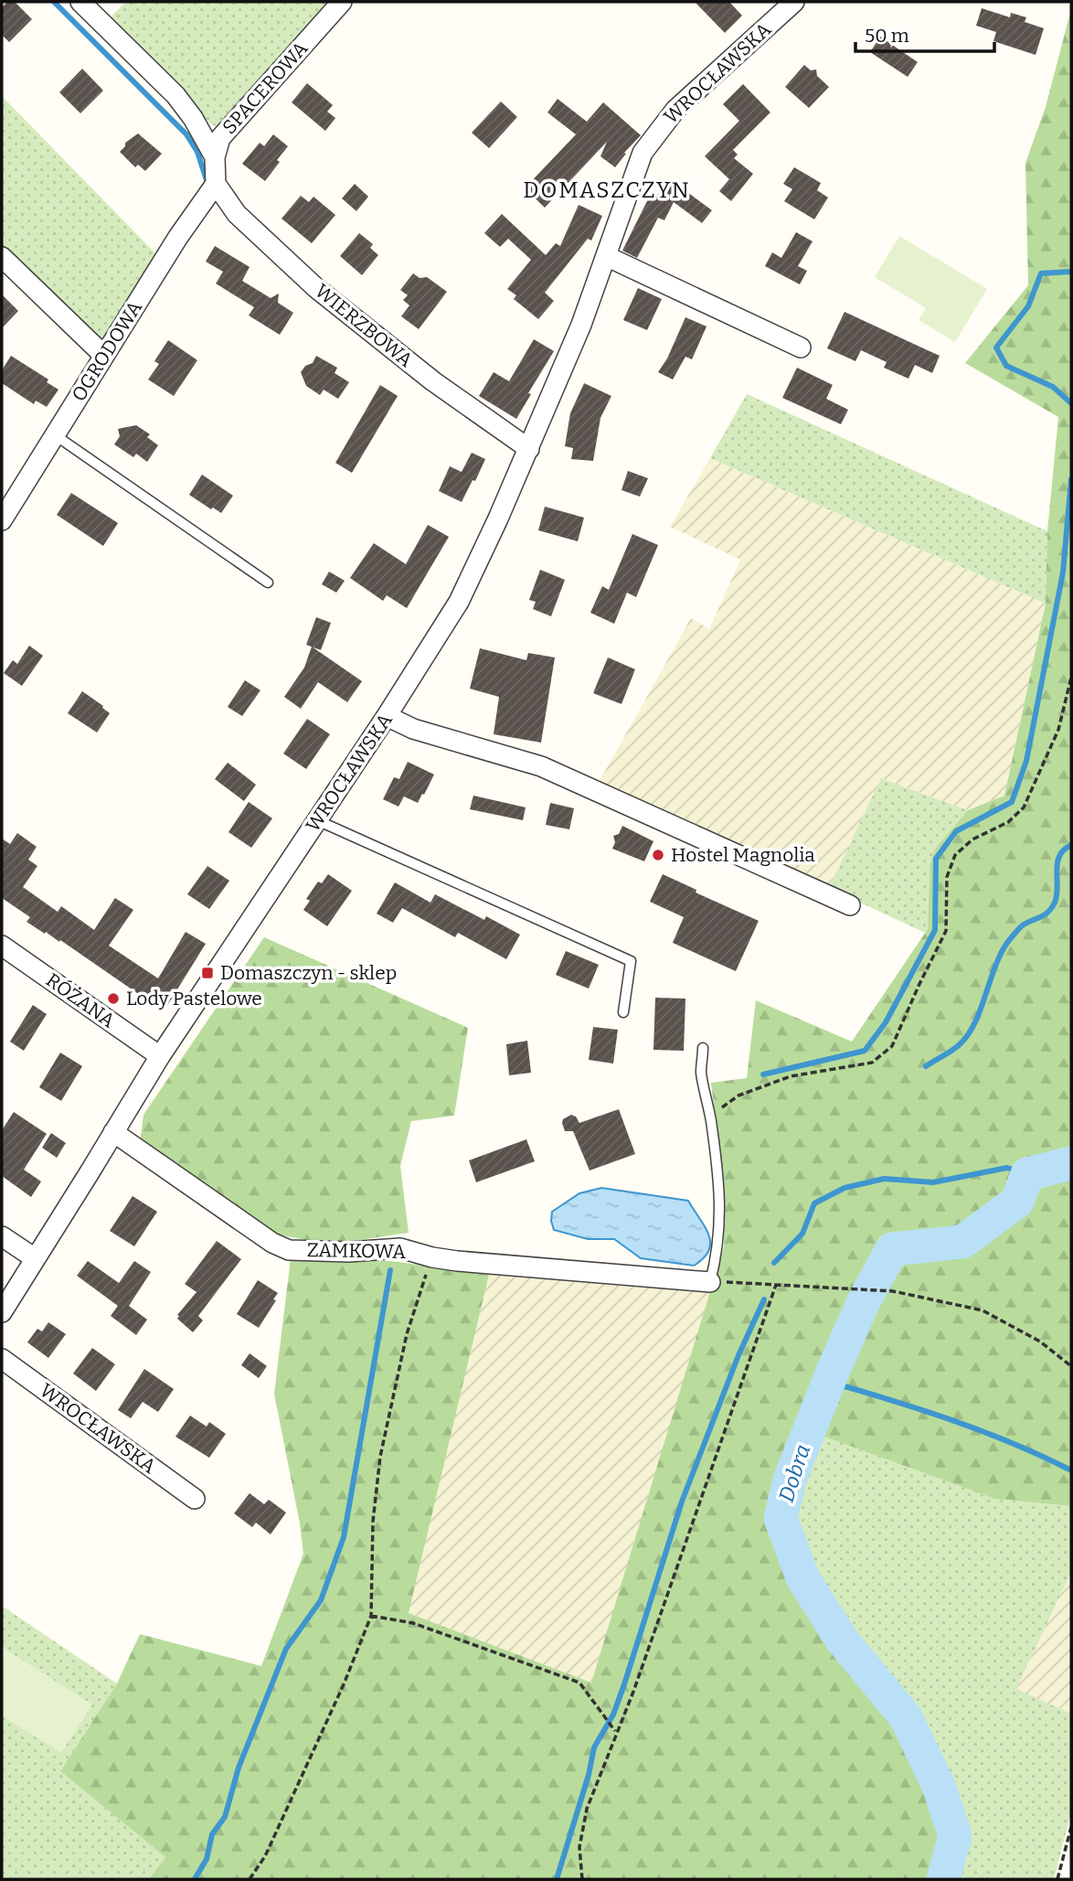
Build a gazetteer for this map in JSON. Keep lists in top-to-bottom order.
{
  "streets": {
    "street": [
      "WROCŁAWSKA",
      "SPACEROWA",
      "WIERZBOWA",
      "OGRODOWA",
      "RÓŻANA",
      "ZAMKOWA"
    ]
  },
  "crossings": [
    ["WROCŁAWSKA", "WIERZBOWA"],
    ["WROCŁAWSKA", "RÓŻANA"],
    ["WROCŁAWSKA", "ZAMKOWA"],
    ["SPACEROWA", "WIERZBOWA"],
    ["SPACEROWA", "OGRODOWA"],
    ["WIERZBOWA", "OGRODOWA"]
  ],
  "districts": ["DOMASZCZYN"],
  "water": ["Dobra"],
  "places": {
    "other": ["Hostel Magnolia", "Lody Pastelowe"],
    "transit": ["Domaszczyn - sklep"]
  },
  "scale_bar": "50 m"
}
